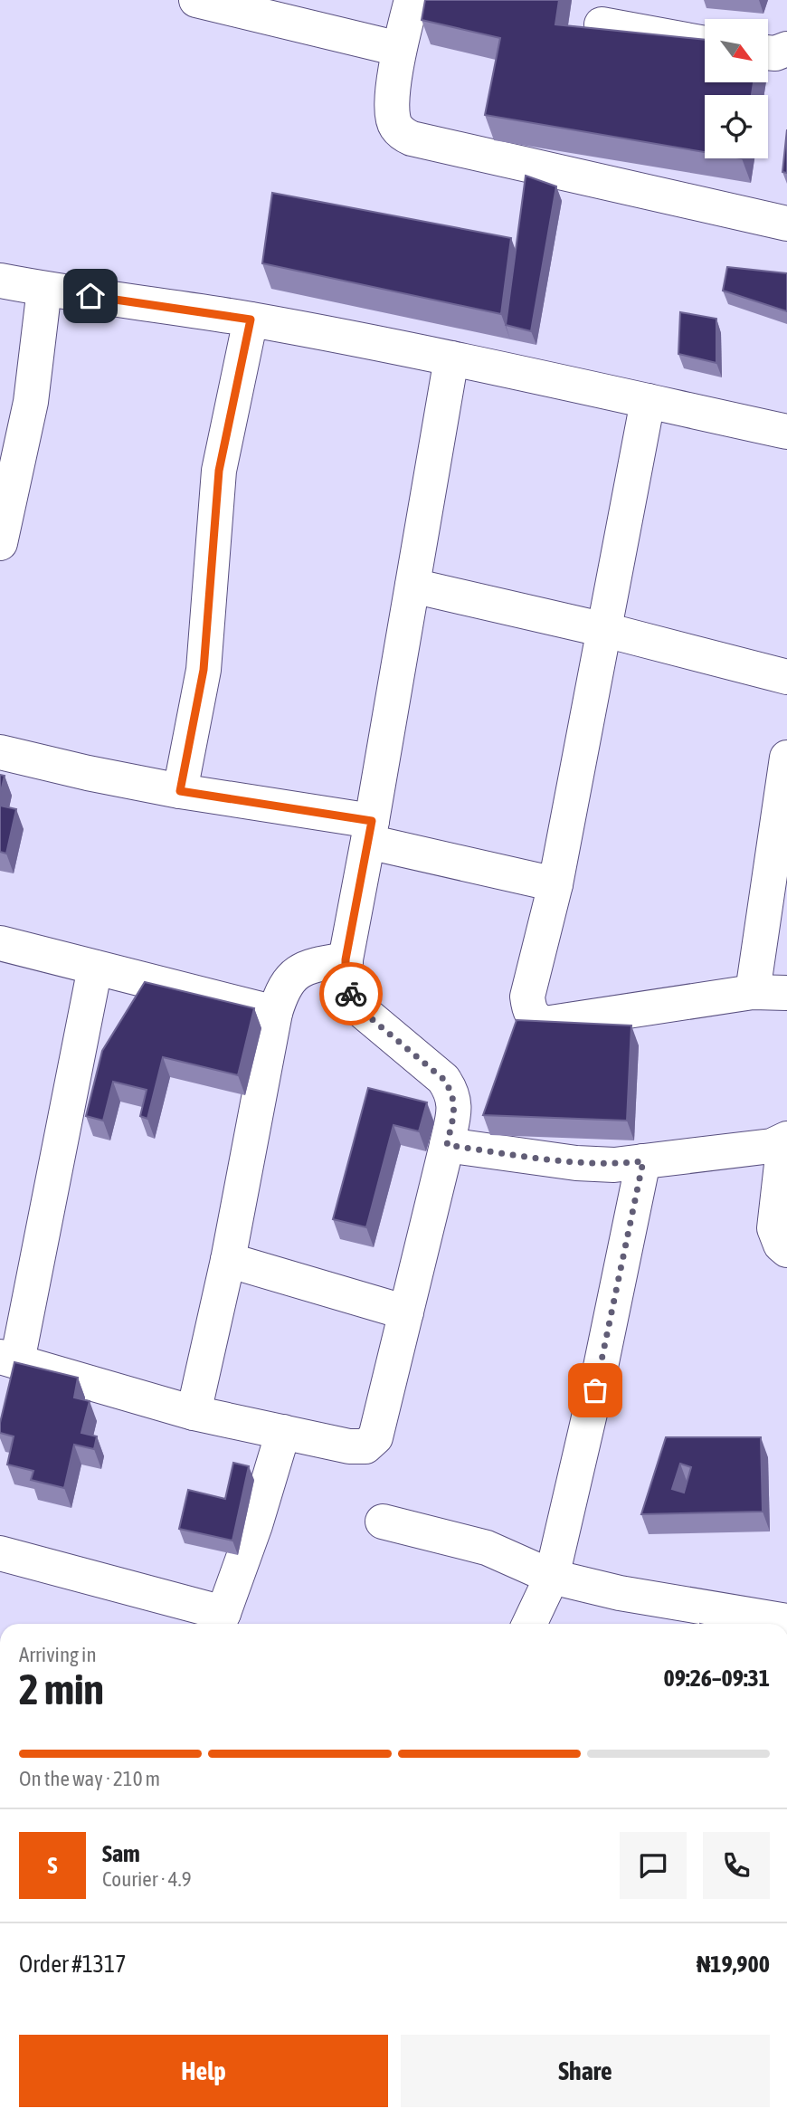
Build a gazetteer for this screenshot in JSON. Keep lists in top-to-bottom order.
{
  "north": "bottom right",
  "page": {
    "heading": ["2 min", "Arriving in", "09:26–09:31"],
    "panel": [
      "Sam",
      "Courier · 4.9",
      "Order #1317",
      "₦19,900"
    ],
    "bar": "On the way · 210 m",
    "round": "S",
    "buttons": ["Help", "Share"]
  }
}
